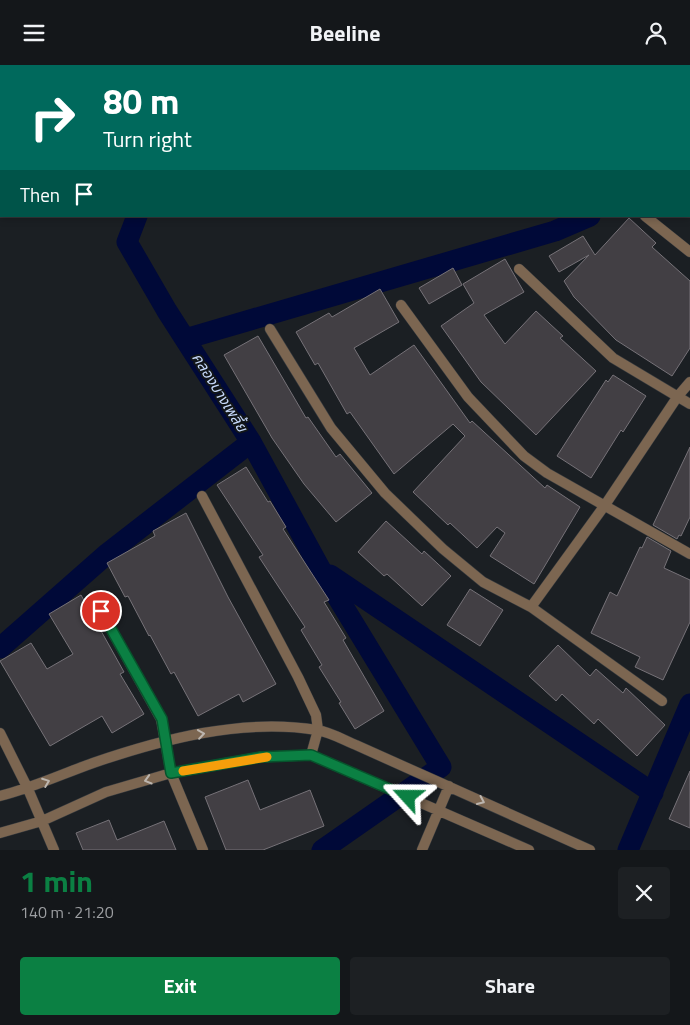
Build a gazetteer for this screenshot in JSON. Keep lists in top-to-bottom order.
{
  "water": ["คลองบางเพลี้ย"],
  "page": {
    "header": "Beeline",
    "turn": ["80 m", "Turn right"],
    "then": "Then",
    "heading": ["1 min", "140 m · 21:20"],
    "buttons": ["Exit", "Share"]
  }
}
